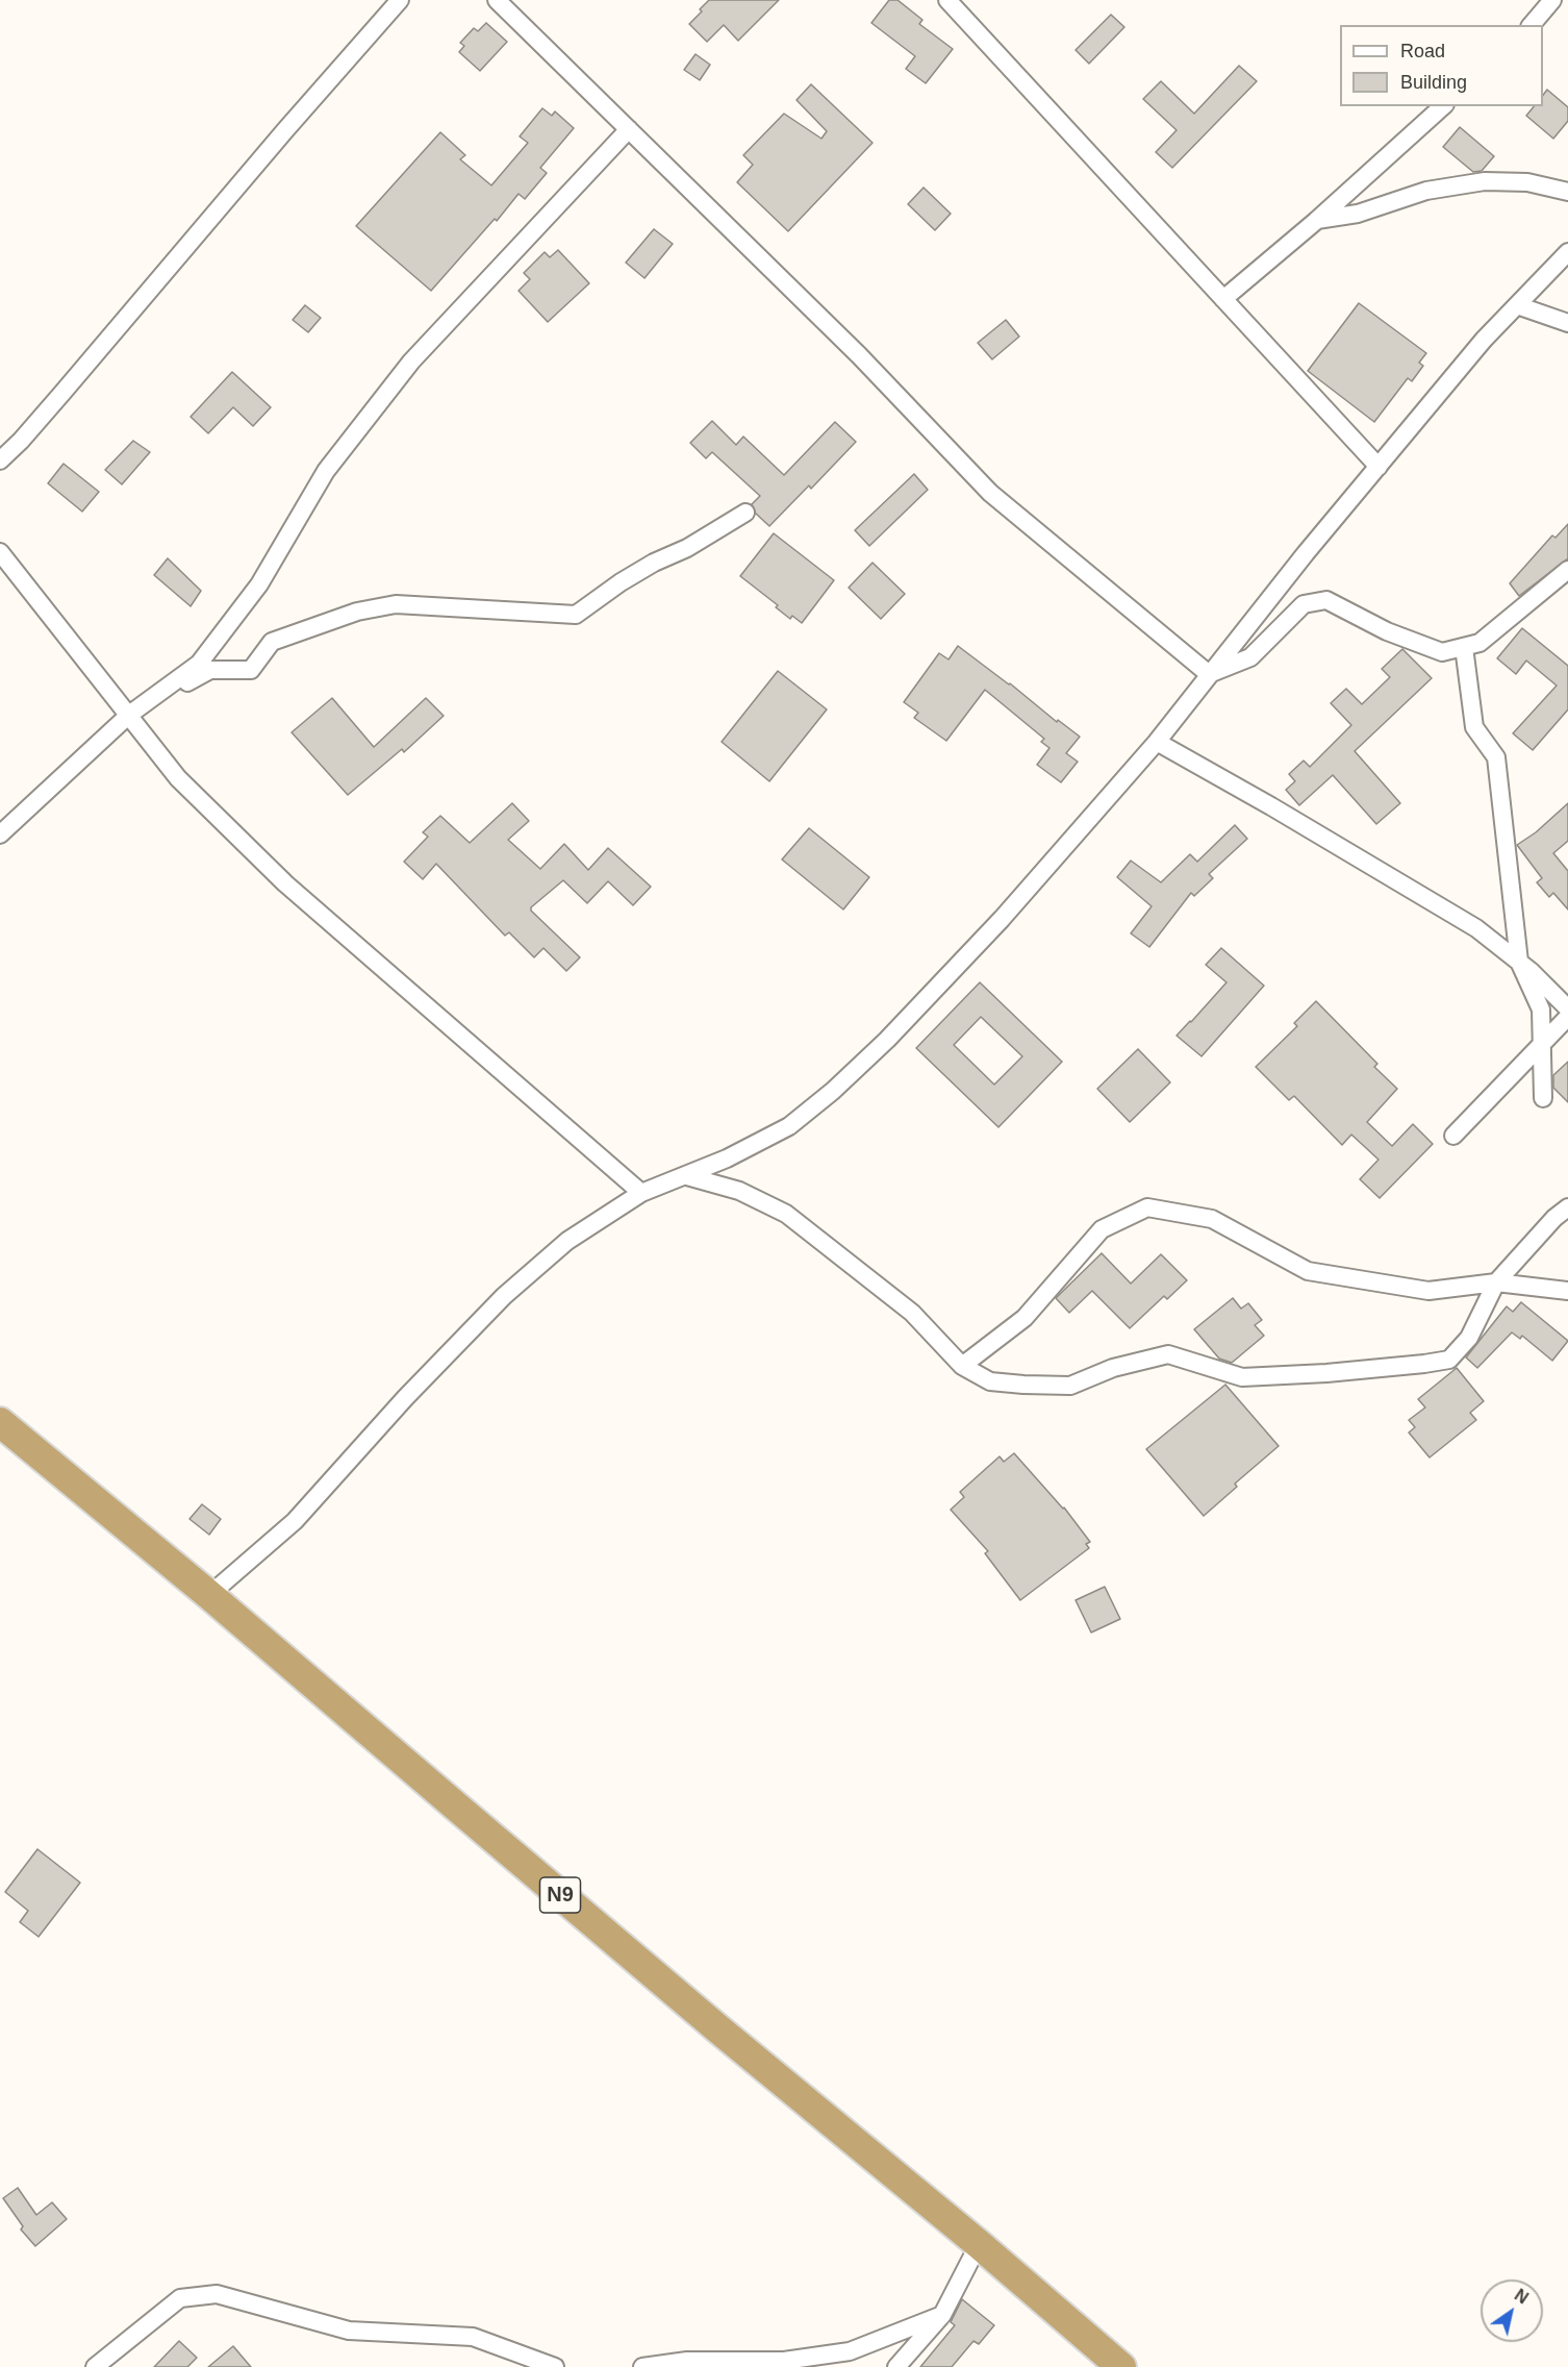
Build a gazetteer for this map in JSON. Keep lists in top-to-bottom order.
{
  "streets": {
    "highway": ["N9"]
  },
  "legend": ["Road", "Building"],
  "north": "top right"
}
